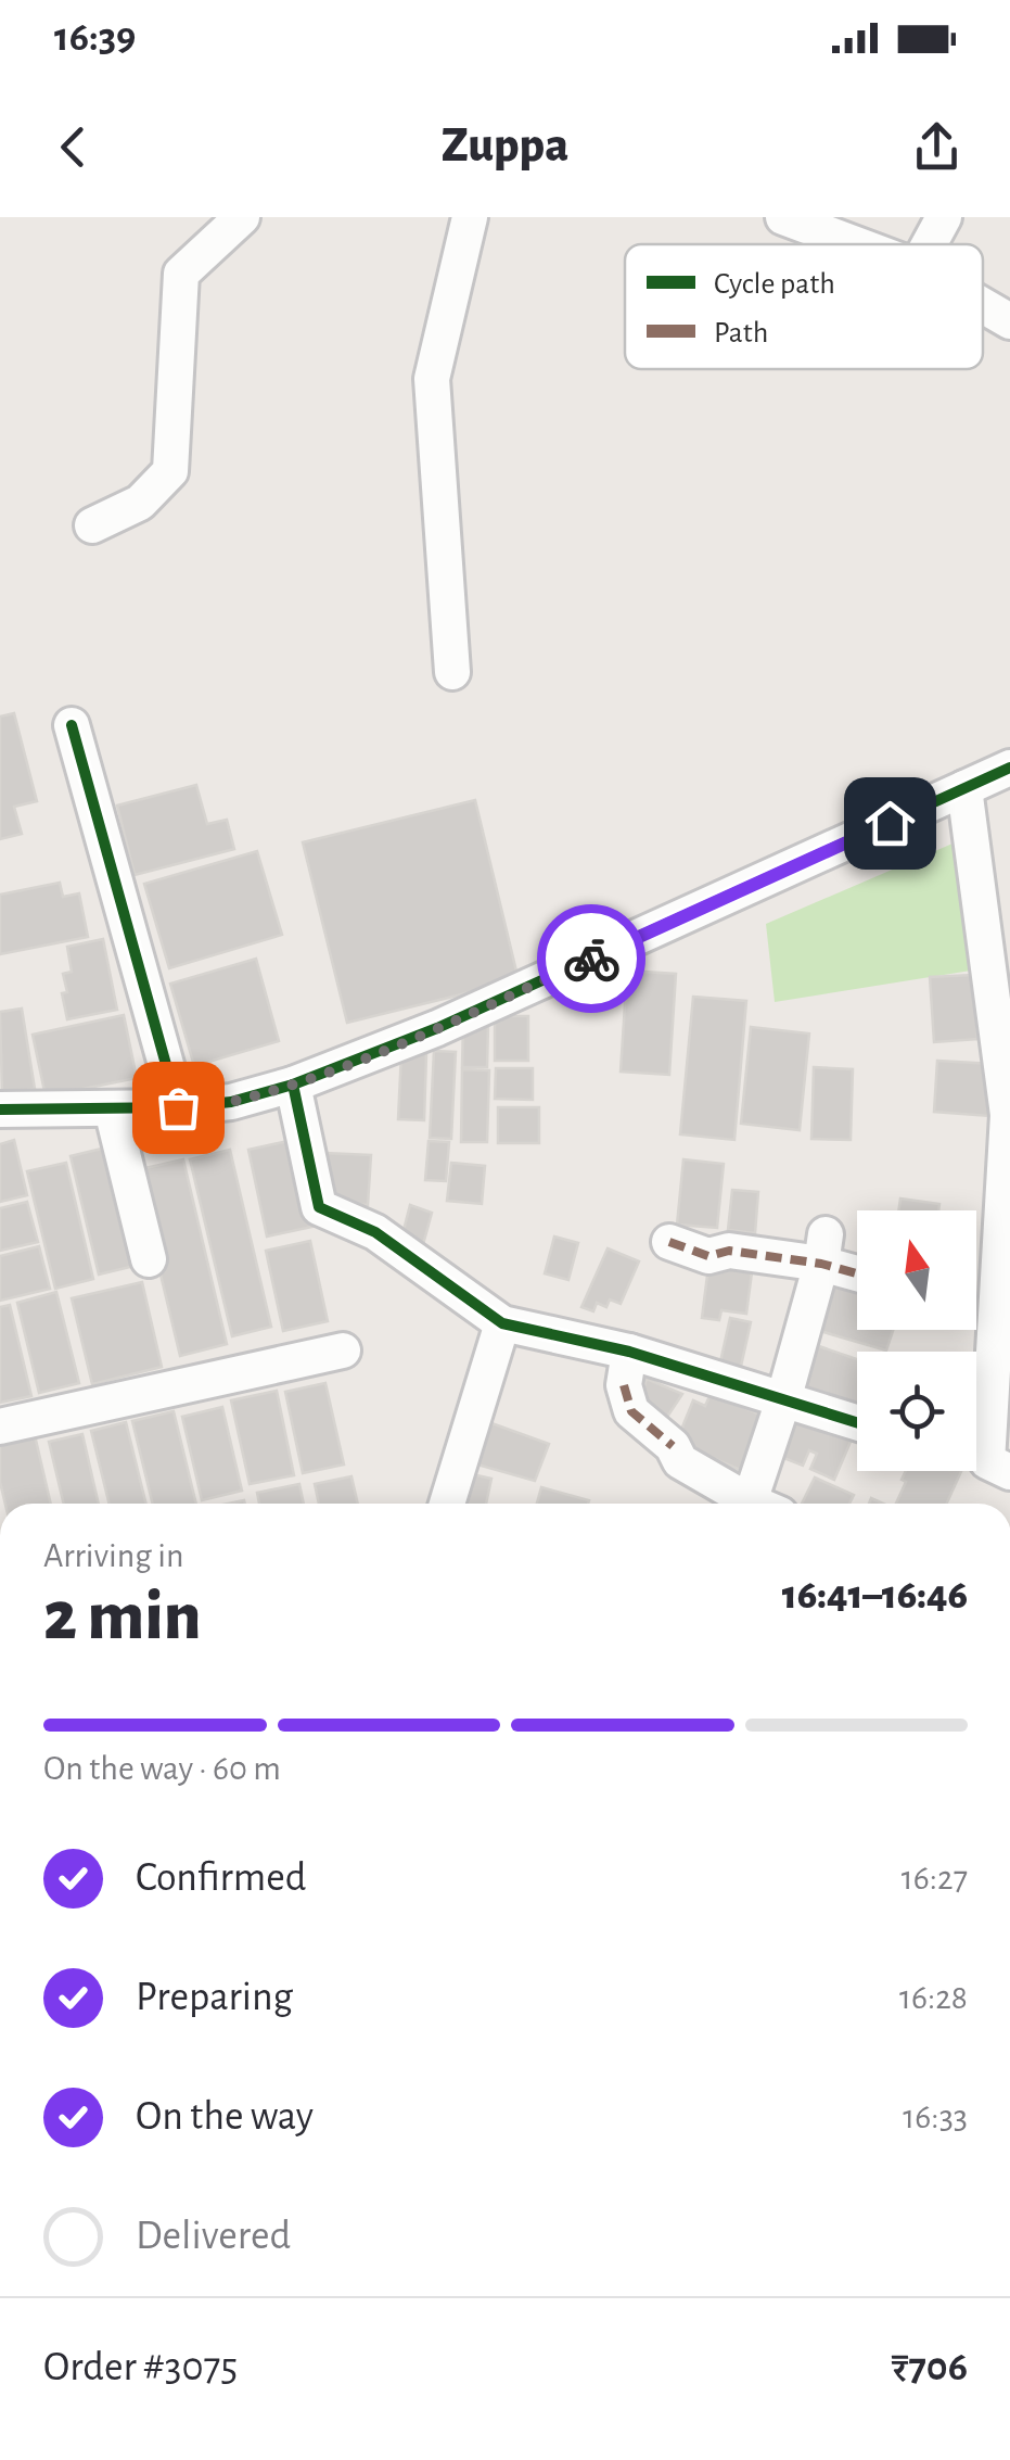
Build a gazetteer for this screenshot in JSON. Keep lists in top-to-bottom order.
{
  "legend": ["Cycle path", "Path"],
  "north": "top",
  "page": {
    "status": "16:39",
    "header": "Zuppa",
    "heading": ["2 min", "Arriving in", "16:41–16:46"],
    "panel": ["Order #3075", "₹706"],
    "bar": "On the way · 60 m",
    "list": [
      ["Confirmed", "16:27"],
      ["Preparing", "16:28"],
      ["On the way", "16:33"],
      "Delivered"
    ]
  }
}
